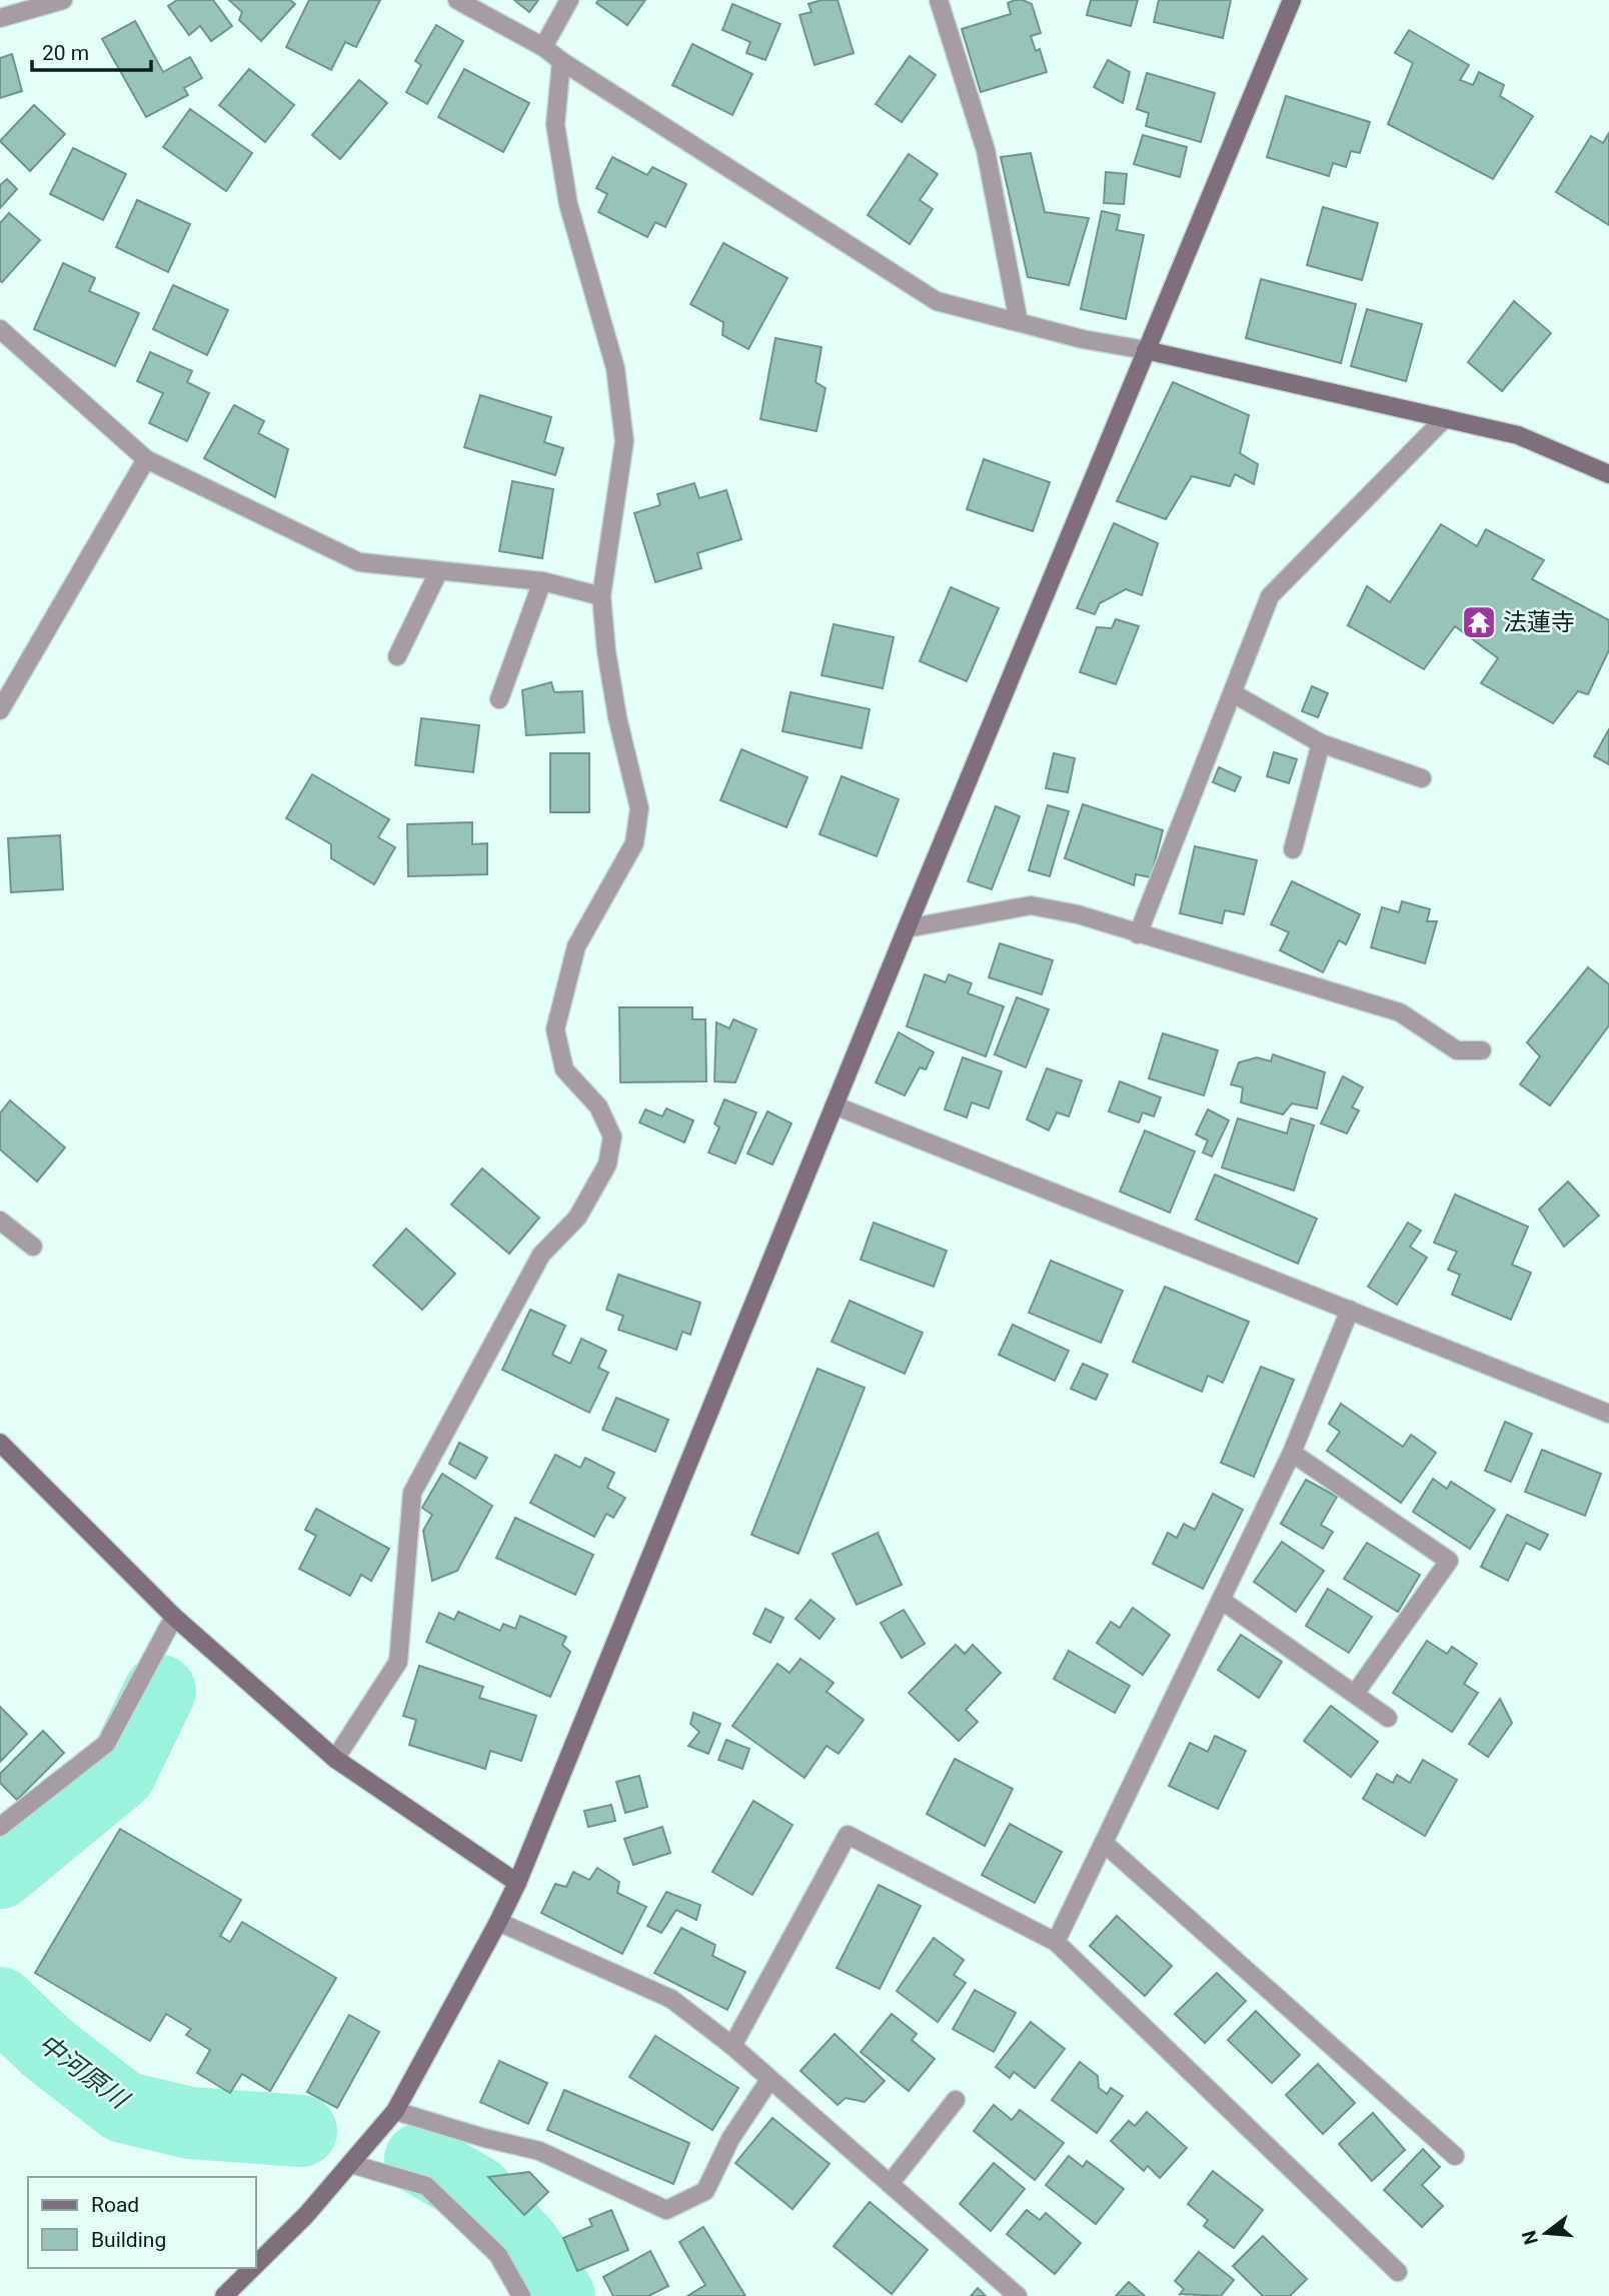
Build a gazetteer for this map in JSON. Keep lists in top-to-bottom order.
{
  "water": ["中河原川"],
  "places": {
    "temple": ["法蓮寺"]
  },
  "legend": ["Road", "Building"],
  "scale_bar": "20 m",
  "north": "left"
}
